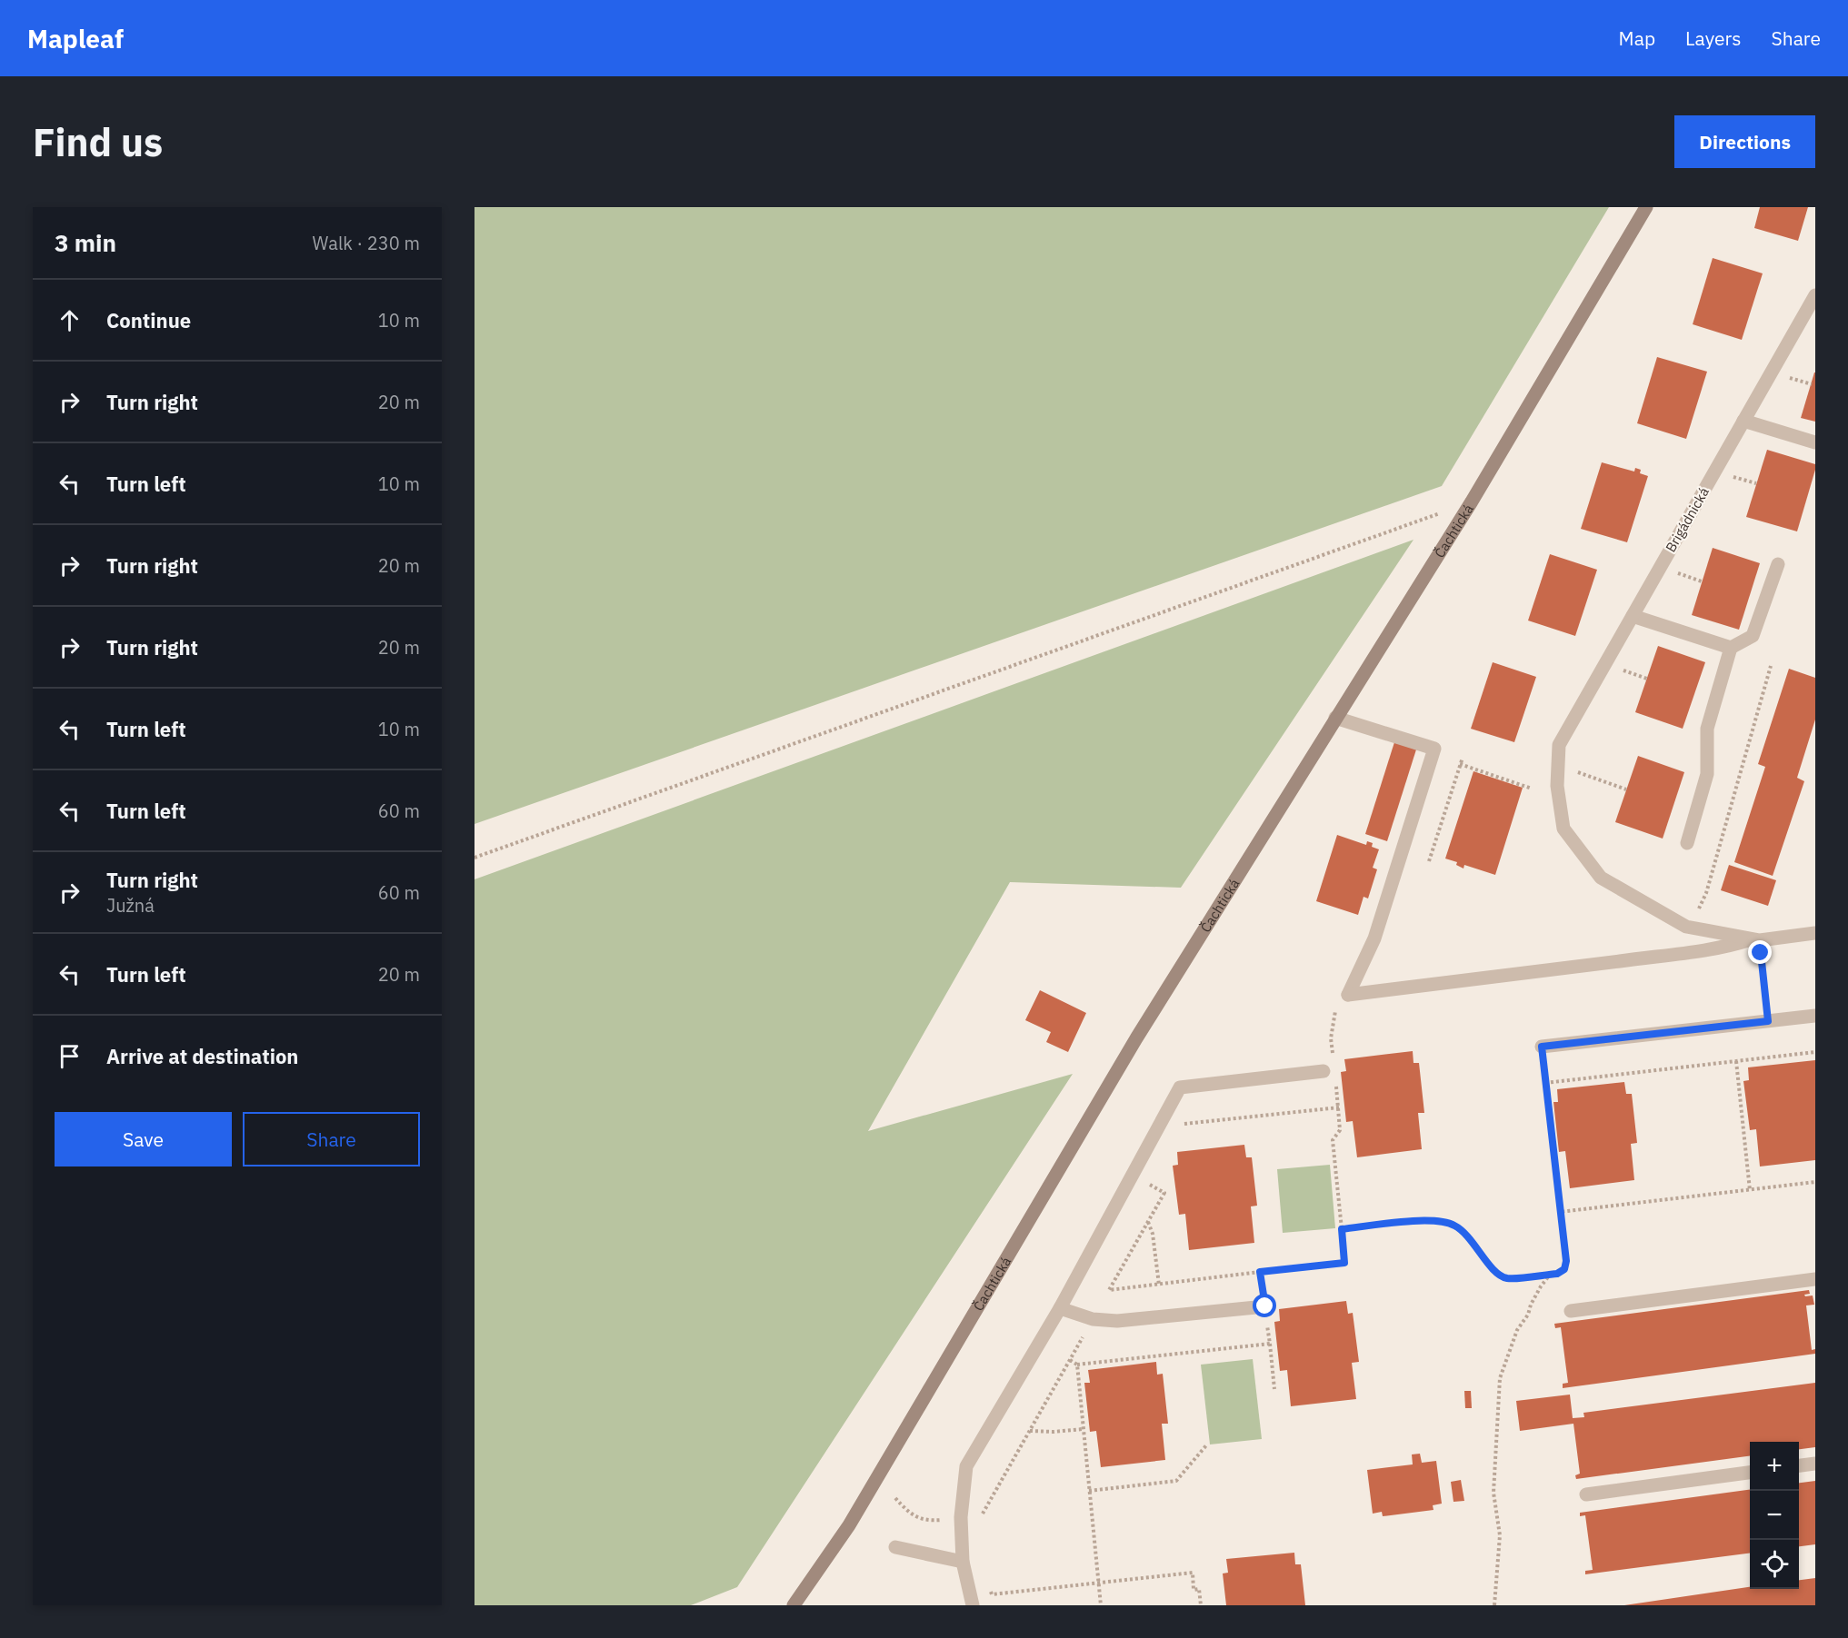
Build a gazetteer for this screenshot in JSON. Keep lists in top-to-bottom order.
{
  "streets": {
    "main road": ["Čachtická"],
    "street": ["Brigádnická"]
  },
  "page": {
    "header": "Mapleaf",
    "nav": ["Map", "Layers", "Share"],
    "buttons": [
      "Directions",
      ["Save", "Share"]
    ],
    "title": "Find us",
    "heading": ["3 min", "Walk · 230 m"],
    "list": [
      ["Continue", "10 m"],
      ["Turn right", "20 m"],
      ["Turn left", "10 m"],
      ["Turn right", "20 m"],
      ["Turn right", "20 m"],
      ["Turn left", "10 m"],
      ["Turn left", "60 m"],
      ["Turn right", "Južná", "60 m"],
      ["Turn left", "20 m"],
      "Arrive at destination"
    ],
    "map_buttons": ["+", "−"]
  }
}
